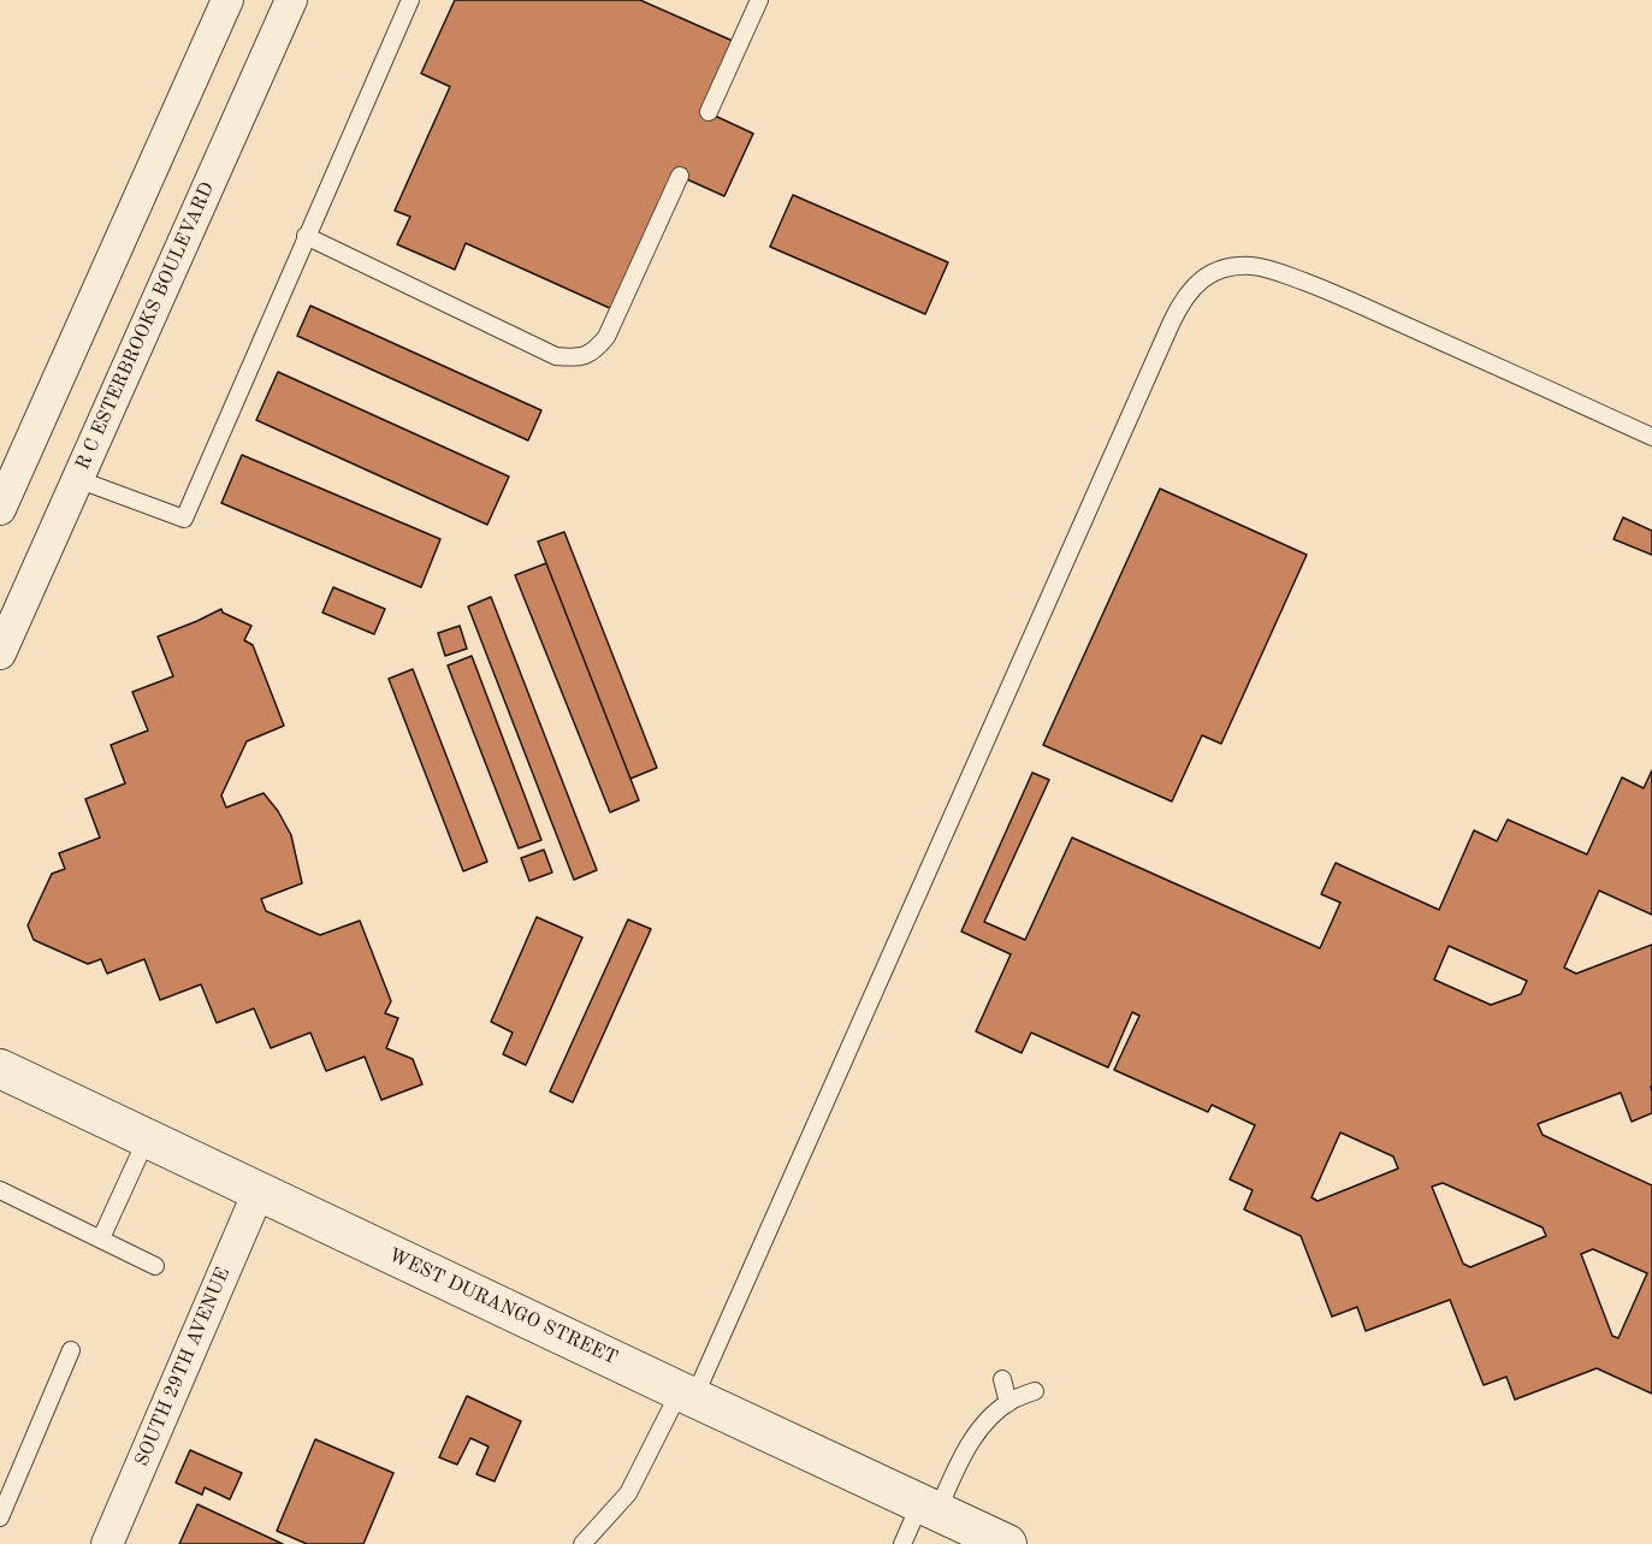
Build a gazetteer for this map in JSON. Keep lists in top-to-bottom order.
{
  "streets": {
    "street": ["R C ESTERBROOKS BOULEVARD", "WEST DURANGO STREET", "SOUTH 29TH AVENUE"]
  },
  "crossings": [
    ["WEST DURANGO STREET", "SOUTH 29TH AVENUE"]
  ]
}
